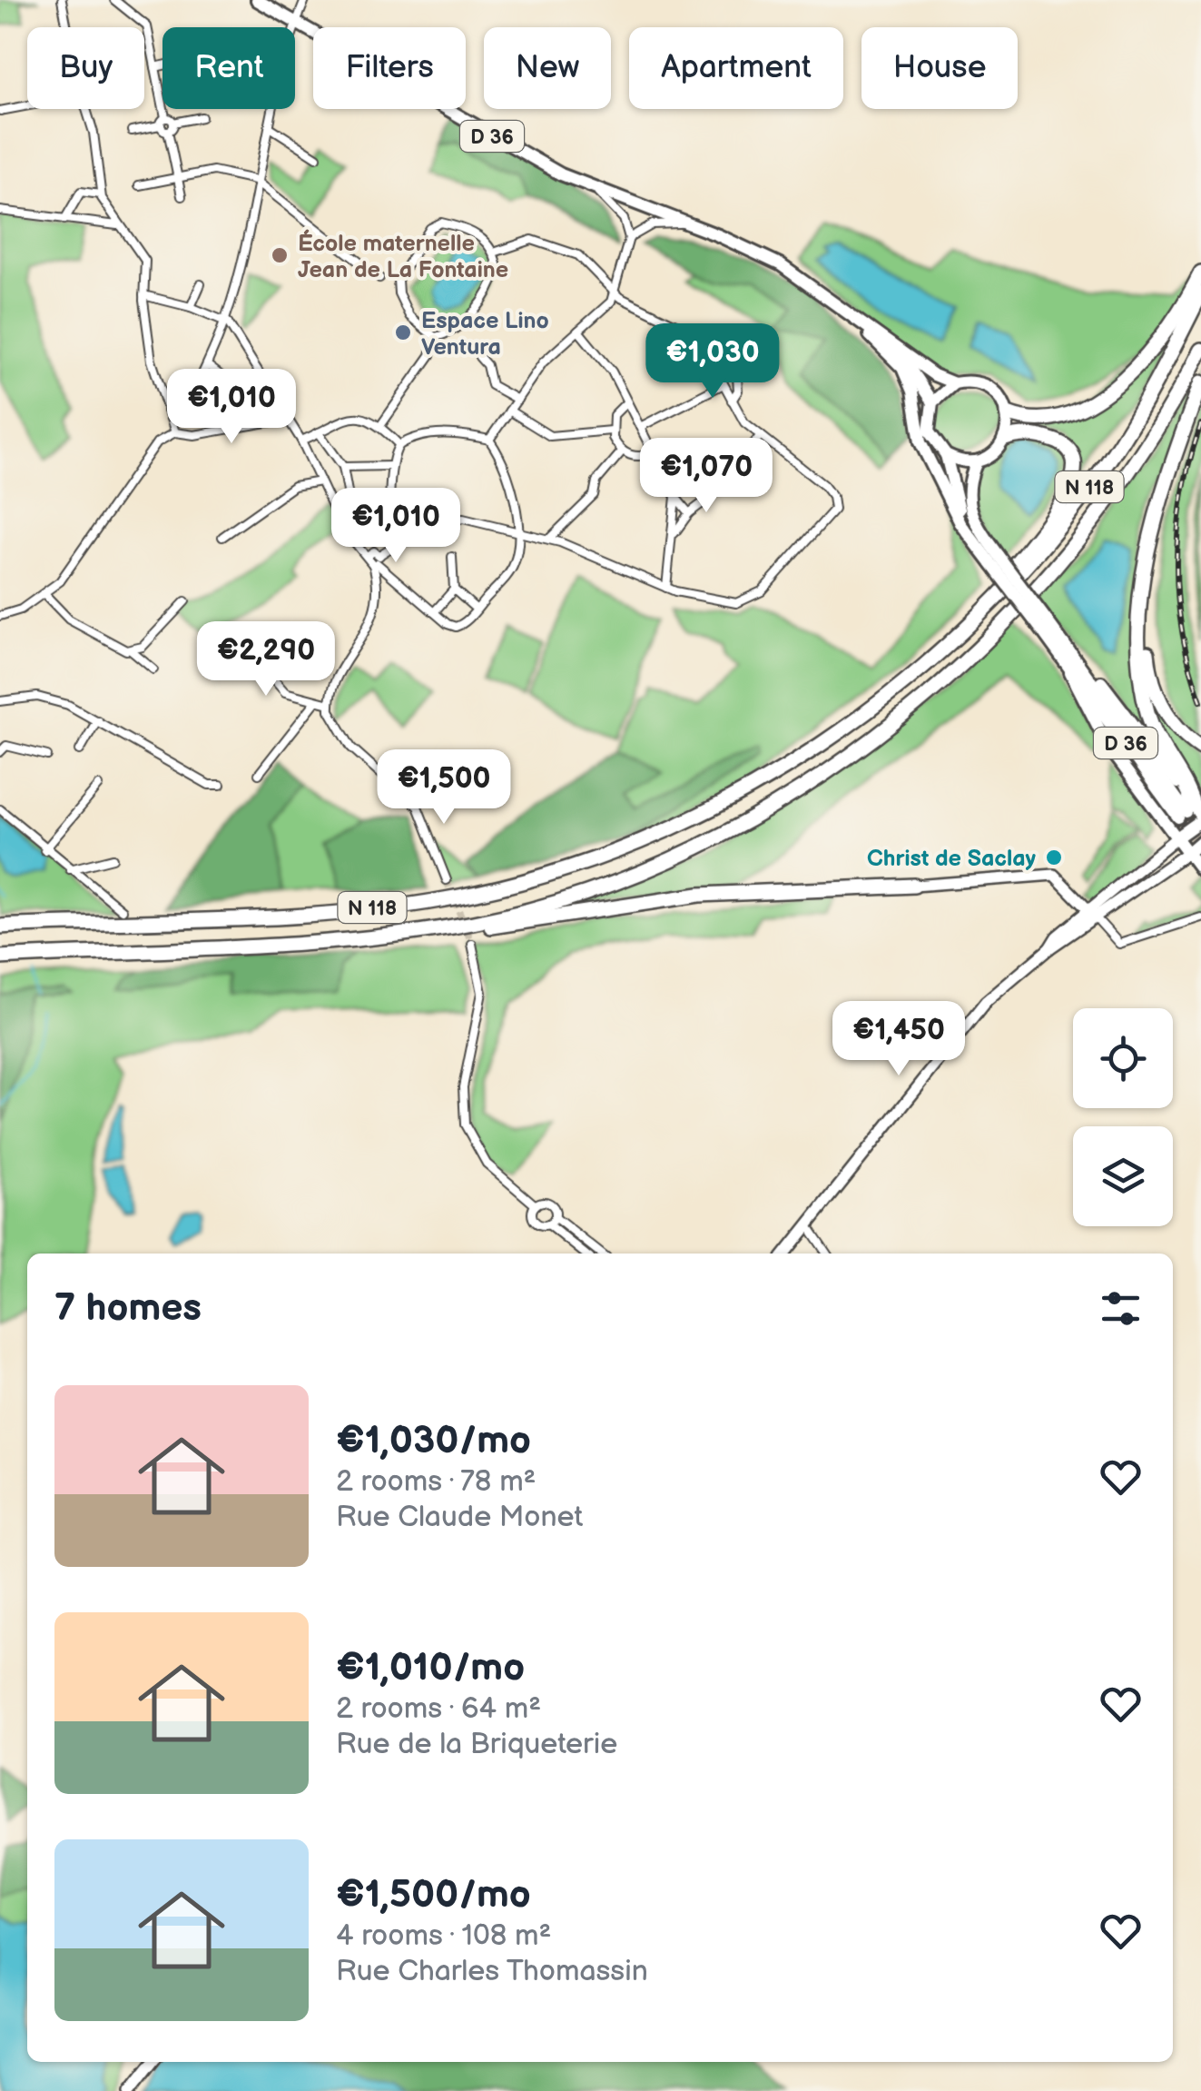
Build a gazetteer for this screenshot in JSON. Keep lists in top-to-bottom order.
{
  "streets": {
    "highway": ["N 118"],
    "main road": ["D 36"]
  },
  "places": ["École maternelle Jean de La Fontaine", "Espace Lino Ventura", "Christ de Saclay"],
  "page": {
    "chip": [
      "Buy",
      "Rent",
      "Filters",
      "New",
      "Apartment",
      "House"
    ],
    "price": [
      "€1,030",
      "€1,010",
      "€1,070",
      "€1,010",
      "€2,290",
      "€1,500",
      "€1,450"
    ],
    "heading": "7 homes",
    "list": [
      {
        "name": "€1,030/mo",
        "note": "2 rooms · 78 m² · Rue Claude Monet"
      },
      {
        "name": "€1,010/mo",
        "note": "2 rooms · 64 m² · Rue de la Briqueterie"
      },
      {
        "name": "€1,500/mo",
        "note": "4 rooms · 108 m² · Rue Charles Thomassin"
      }
    ]
  }
}
